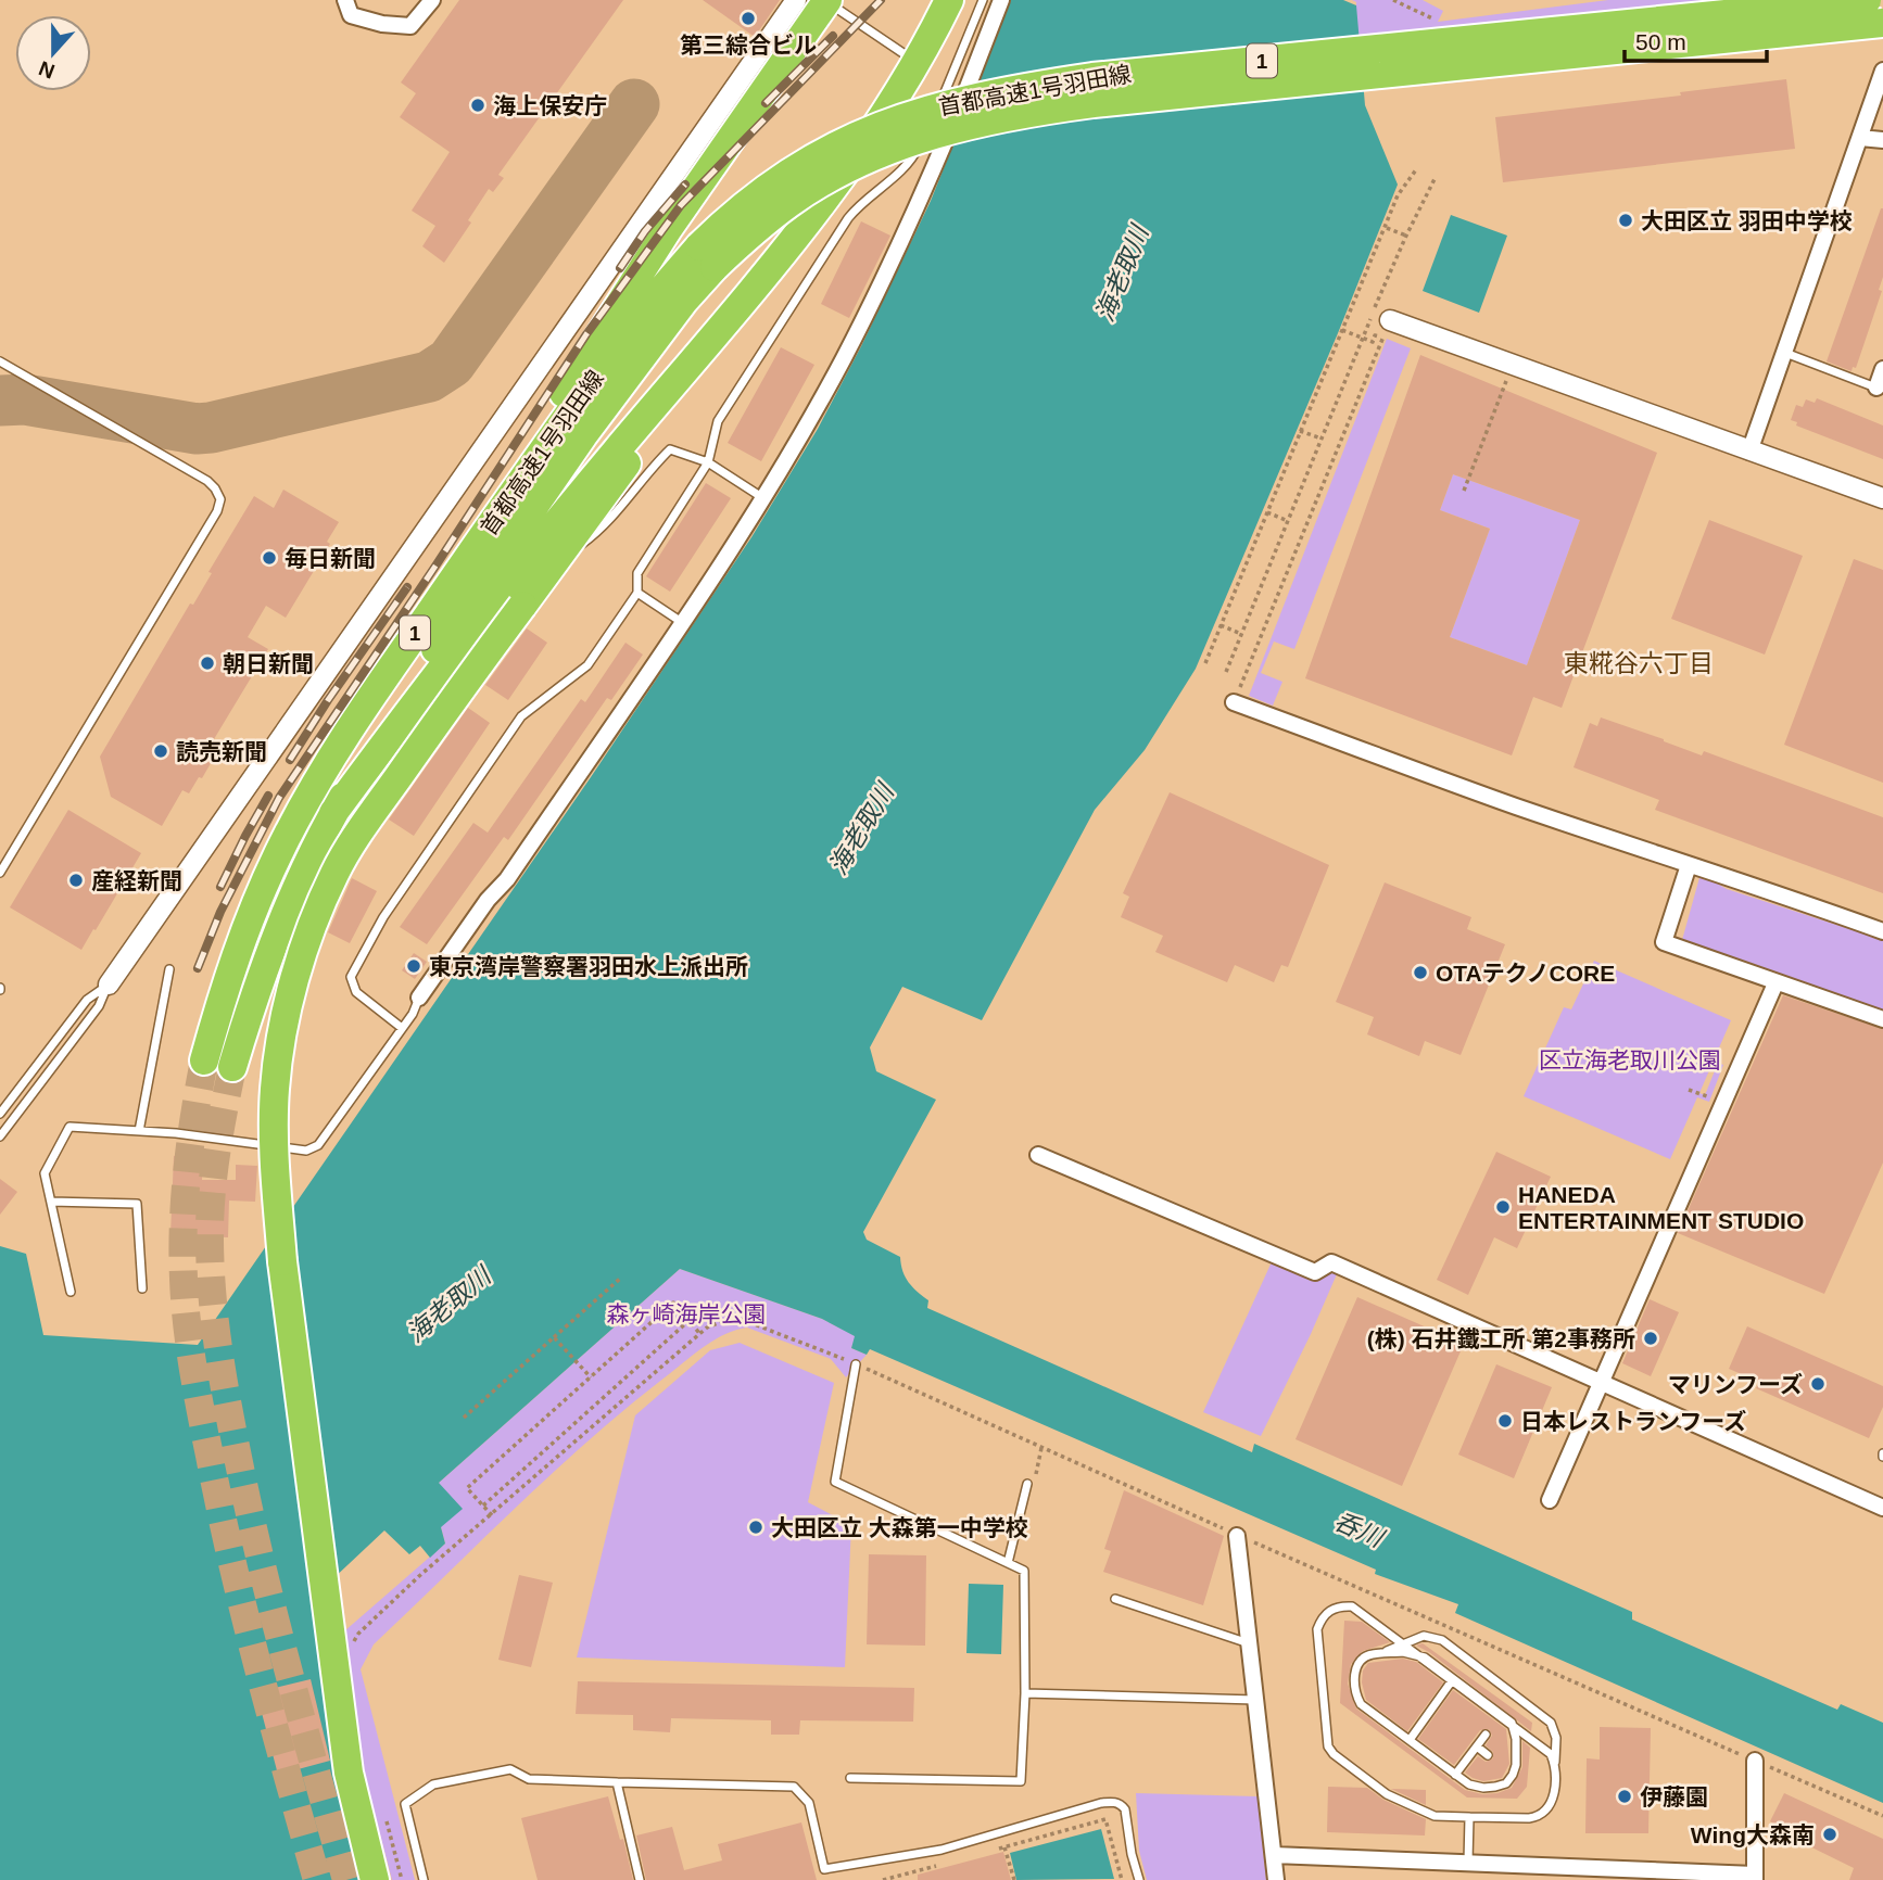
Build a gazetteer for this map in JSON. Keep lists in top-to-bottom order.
{
  "streets": {
    "highway": ["1", "首都高速1号羽田線"]
  },
  "districts": ["東糀谷六丁目"],
  "water": ["海老取川", "呑川"],
  "parks": ["区立海老取川公園", "森ヶ崎海岸公園"],
  "places": [
    "第三綜合ビル",
    "海上保安庁",
    "大田区立 羽田中学校",
    "毎日新聞",
    "朝日新聞",
    "読売新聞",
    "産経新聞",
    "東京湾岸警察署羽田水上派出所",
    "OTAテクノCORE",
    "HANEDA ENTERTAINMENT STUDIO",
    "(株) 石井鐵工所 第2事務所",
    "マリンフーズ",
    "日本レストランフーズ",
    "大田区立 大森第一中学校",
    "伊藤園",
    "Wing大森南"
  ],
  "scale_bar": "50 m",
  "north": "bottom"
}
